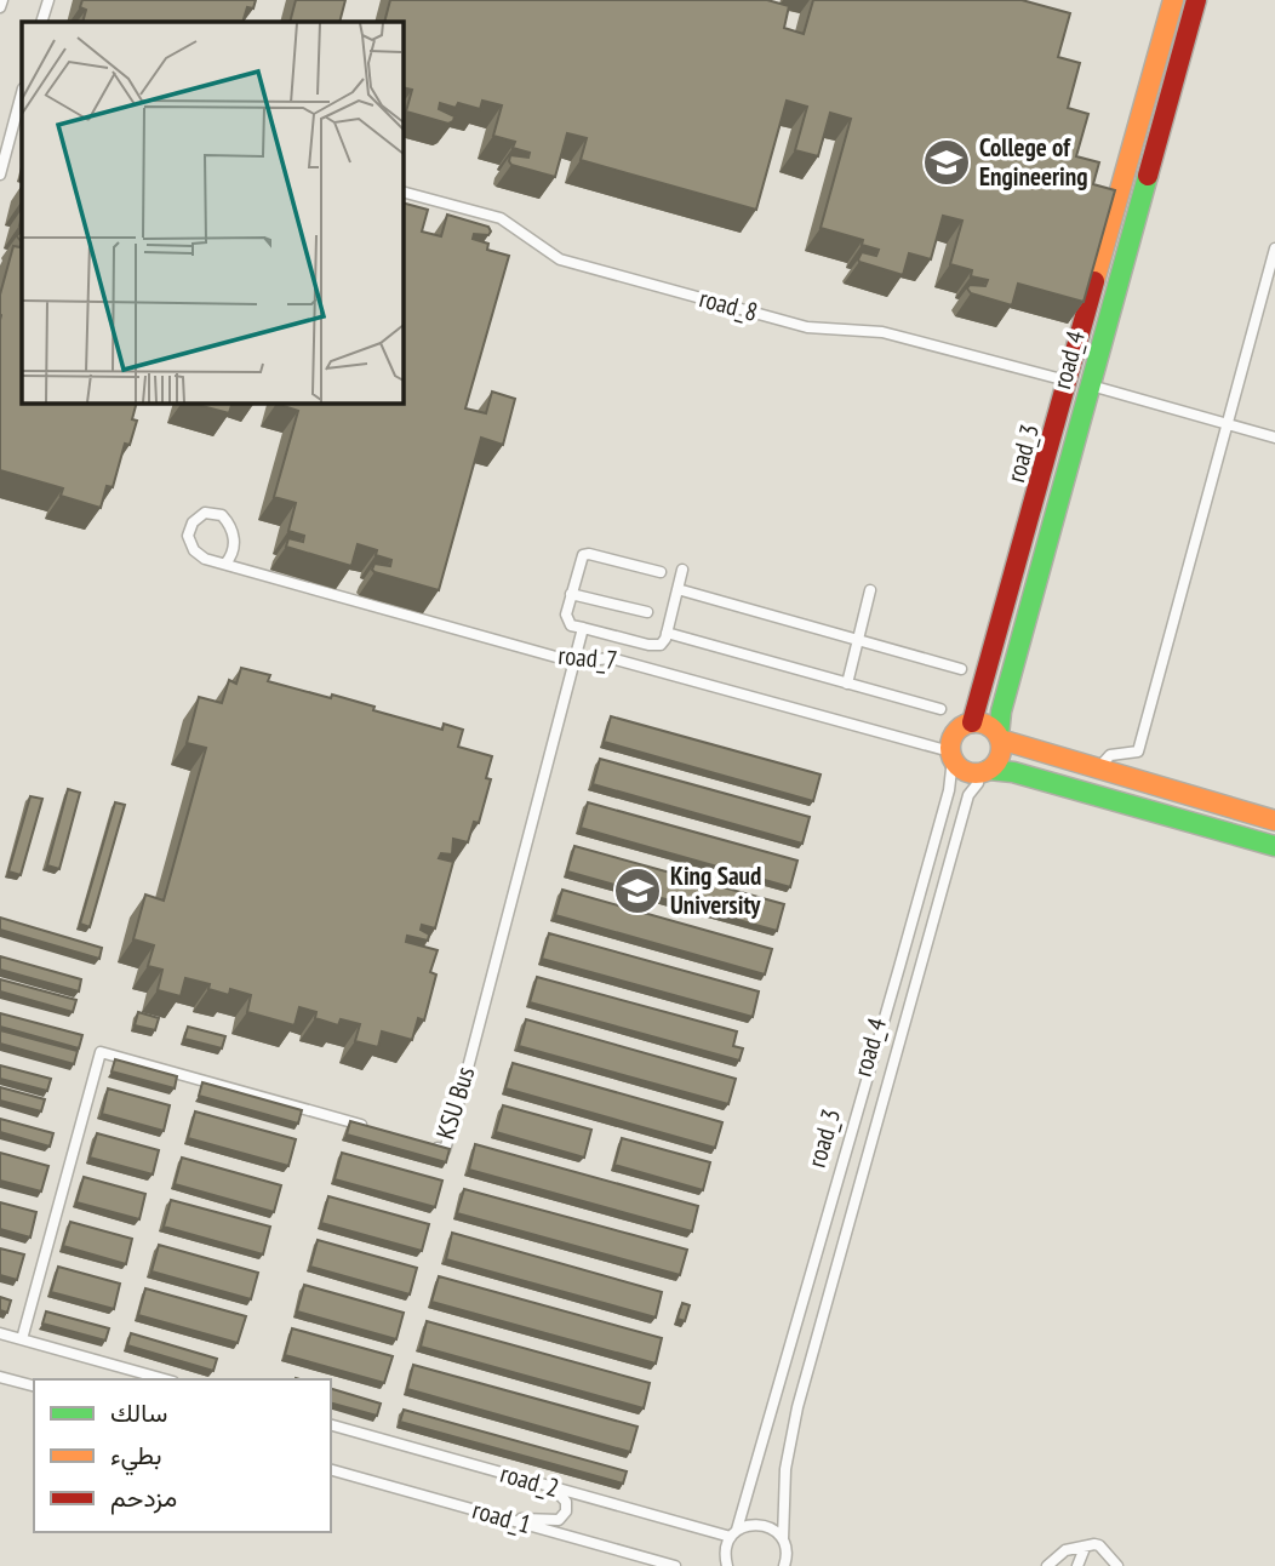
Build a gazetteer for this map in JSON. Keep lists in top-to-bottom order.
{
  "streets": {
    "street": ["road_4", "road_3"],
    "lane": [
      "road_8",
      "road_7",
      "KSU Bus",
      "road_2",
      "road_1"
    ]
  },
  "crossings": [
    ["road_8", "road_4"],
    ["road_8", "road_3"],
    ["road_4", "road_3"],
    ["road_4", "road_7"],
    ["road_4", "road_2"],
    ["road_3", "road_7"],
    ["road_3", "road_2"],
    ["road_7", "KSU Bus"]
  ],
  "places": {
    "school or university": ["College of Engineering", "King Saud University"]
  },
  "legend": ["سالك", "بطيء", "مزدحم"]
}
